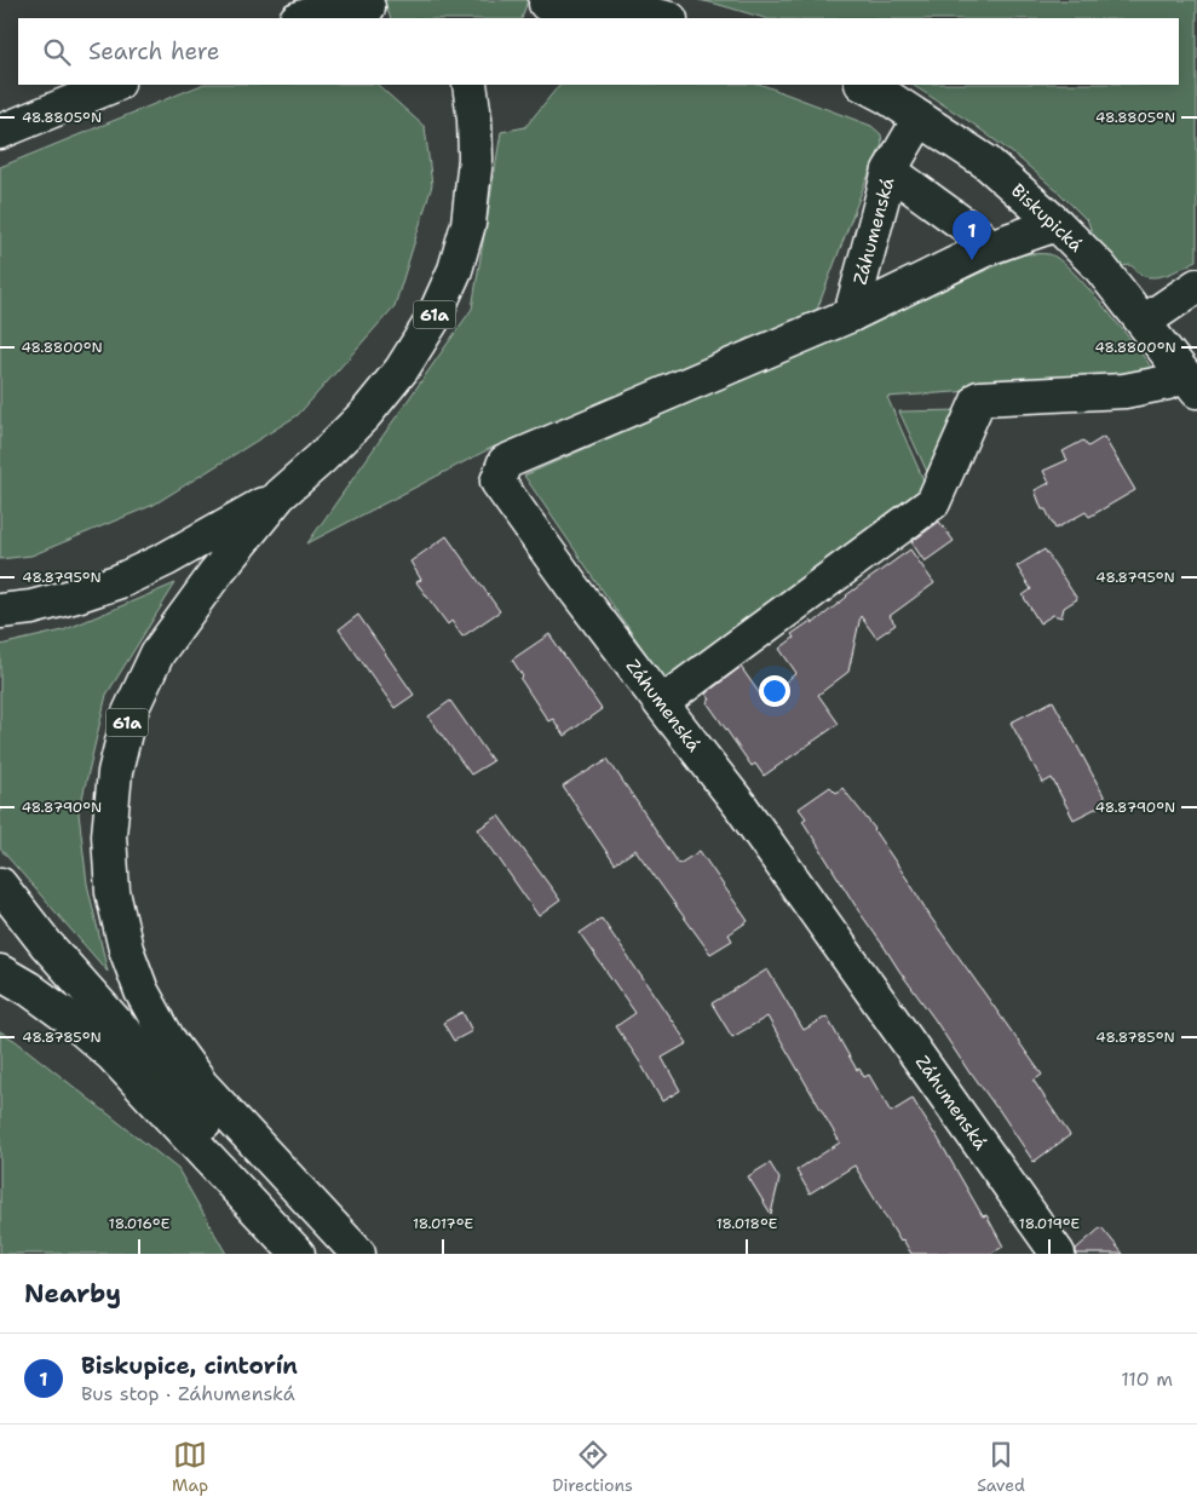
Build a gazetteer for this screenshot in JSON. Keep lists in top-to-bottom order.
{
  "streets": {
    "street": ["Biskupická", "Záhumenská", "61a"]
  },
  "crossings": [
    ["Biskupická", "Záhumenská"]
  ],
  "page": {
    "search": "Search here",
    "pins": "1",
    "heading": "Nearby",
    "list": [
      {
        "mark": "1",
        "name": "Biskupice, cintorín",
        "note": "Bus stop · Záhumenská",
        "value": "110 m"
      }
    ],
    "nav": ["Map", "Directions", "Saved"]
  },
  "coordinates": [
    "48.8805°N",
    "48.8800°N",
    "48.8795°N",
    "48.8790°N",
    "48.8785°N",
    "18.016°E",
    "18.017°E",
    "18.018°E",
    "18.019°E"
  ]
}
